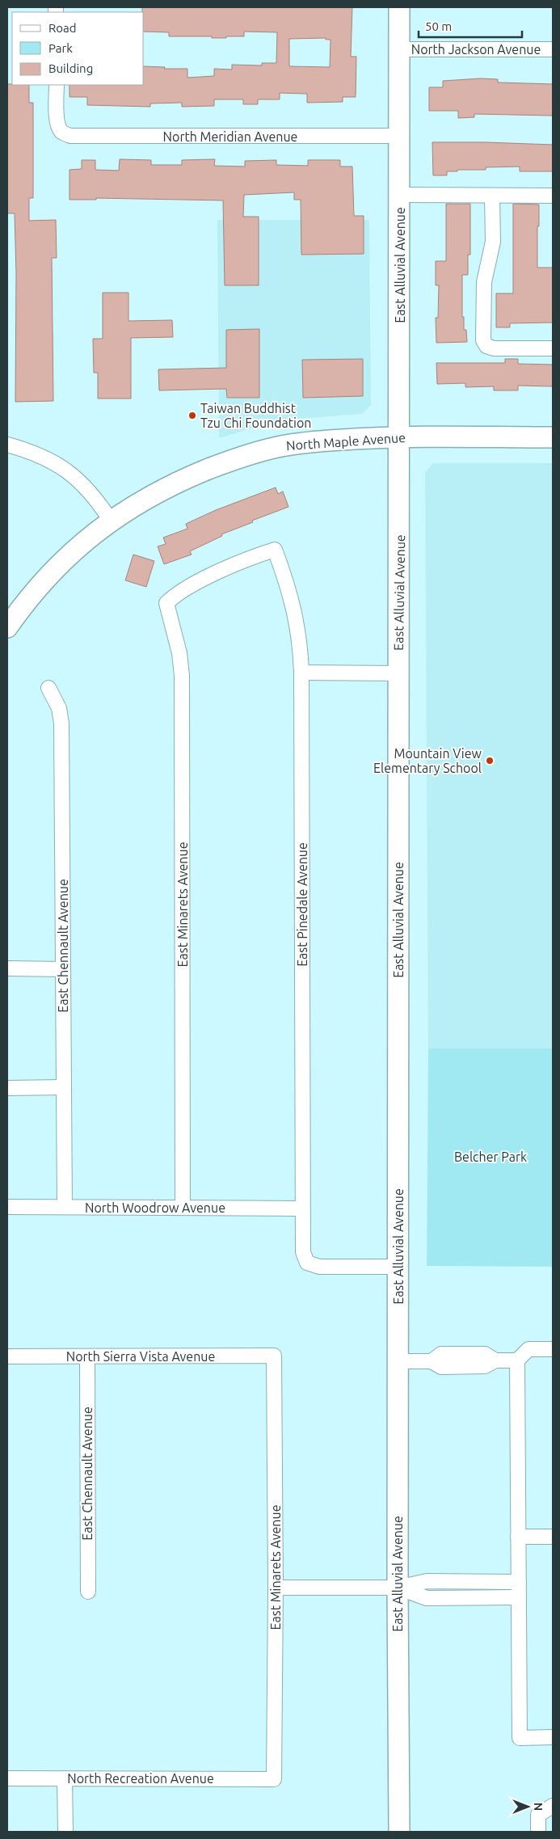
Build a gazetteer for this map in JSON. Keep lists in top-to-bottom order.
{
  "streets": {
    "main road": ["East Alluvial Avenue", "North Maple Avenue"],
    "street": [
      "North Jackson Avenue",
      "North Meridian Avenue",
      "East Minarets Avenue",
      "East Pinedale Avenue",
      "East Chennault Avenue",
      "North Woodrow Avenue",
      "North Sierra Vista Avenue",
      "North Recreation Avenue"
    ]
  },
  "crossings": [
    ["North Jackson Avenue", "East Alluvial Avenue"],
    ["North Meridian Avenue", "East Alluvial Avenue"],
    ["East Alluvial Avenue", "North Maple Avenue"],
    ["East Alluvial Avenue", "East Pinedale Avenue"],
    ["East Minarets Avenue", "East Pinedale Avenue"],
    ["East Minarets Avenue", "North Woodrow Avenue"],
    ["East Minarets Avenue", "North Sierra Vista Avenue"],
    ["East Minarets Avenue", "North Recreation Avenue"],
    ["East Pinedale Avenue", "North Woodrow Avenue"],
    ["East Chennault Avenue", "North Woodrow Avenue"],
    ["East Chennault Avenue", "North Sierra Vista Avenue"]
  ],
  "parks": ["Belcher Park"],
  "places": ["Taiwan Buddhist Tzu Chi Foundation", "Mountain View Elementary School"],
  "legend": ["Road", "Park", "Building"],
  "scale_bar": "50 m",
  "north": "right"
}
